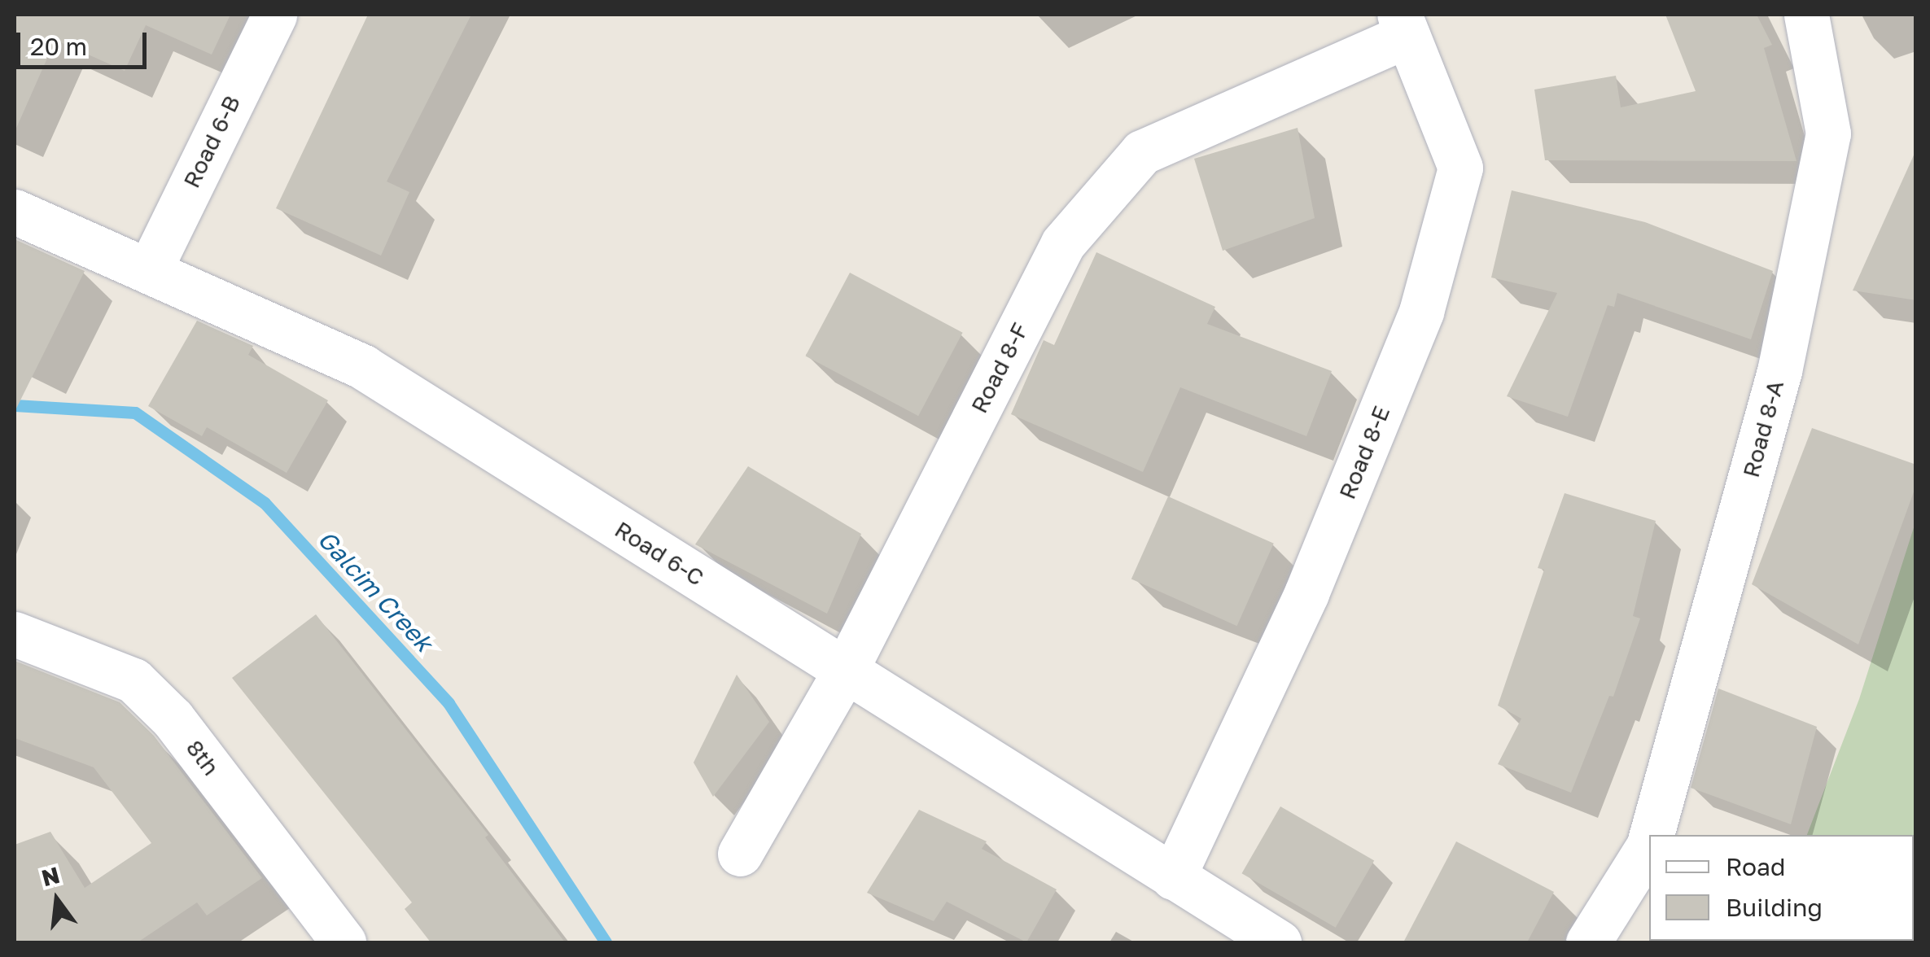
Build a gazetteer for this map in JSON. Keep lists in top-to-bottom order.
{
  "streets": {
    "street": [
      "Road 6-B",
      "Road 8-F",
      "Road 8-A",
      "Road 8-E",
      "Road 6-C",
      "8th"
    ]
  },
  "crossings": [
    ["Road 6-B", "Road 6-C"],
    ["Road 8-F", "Road 8-E"],
    ["Road 8-F", "Road 6-C"],
    ["Road 8-E", "Road 6-C"]
  ],
  "water": ["Galcim Creek"],
  "legend": ["Road", "Building"],
  "scale_bar": "20 m",
  "north": "top"
}
